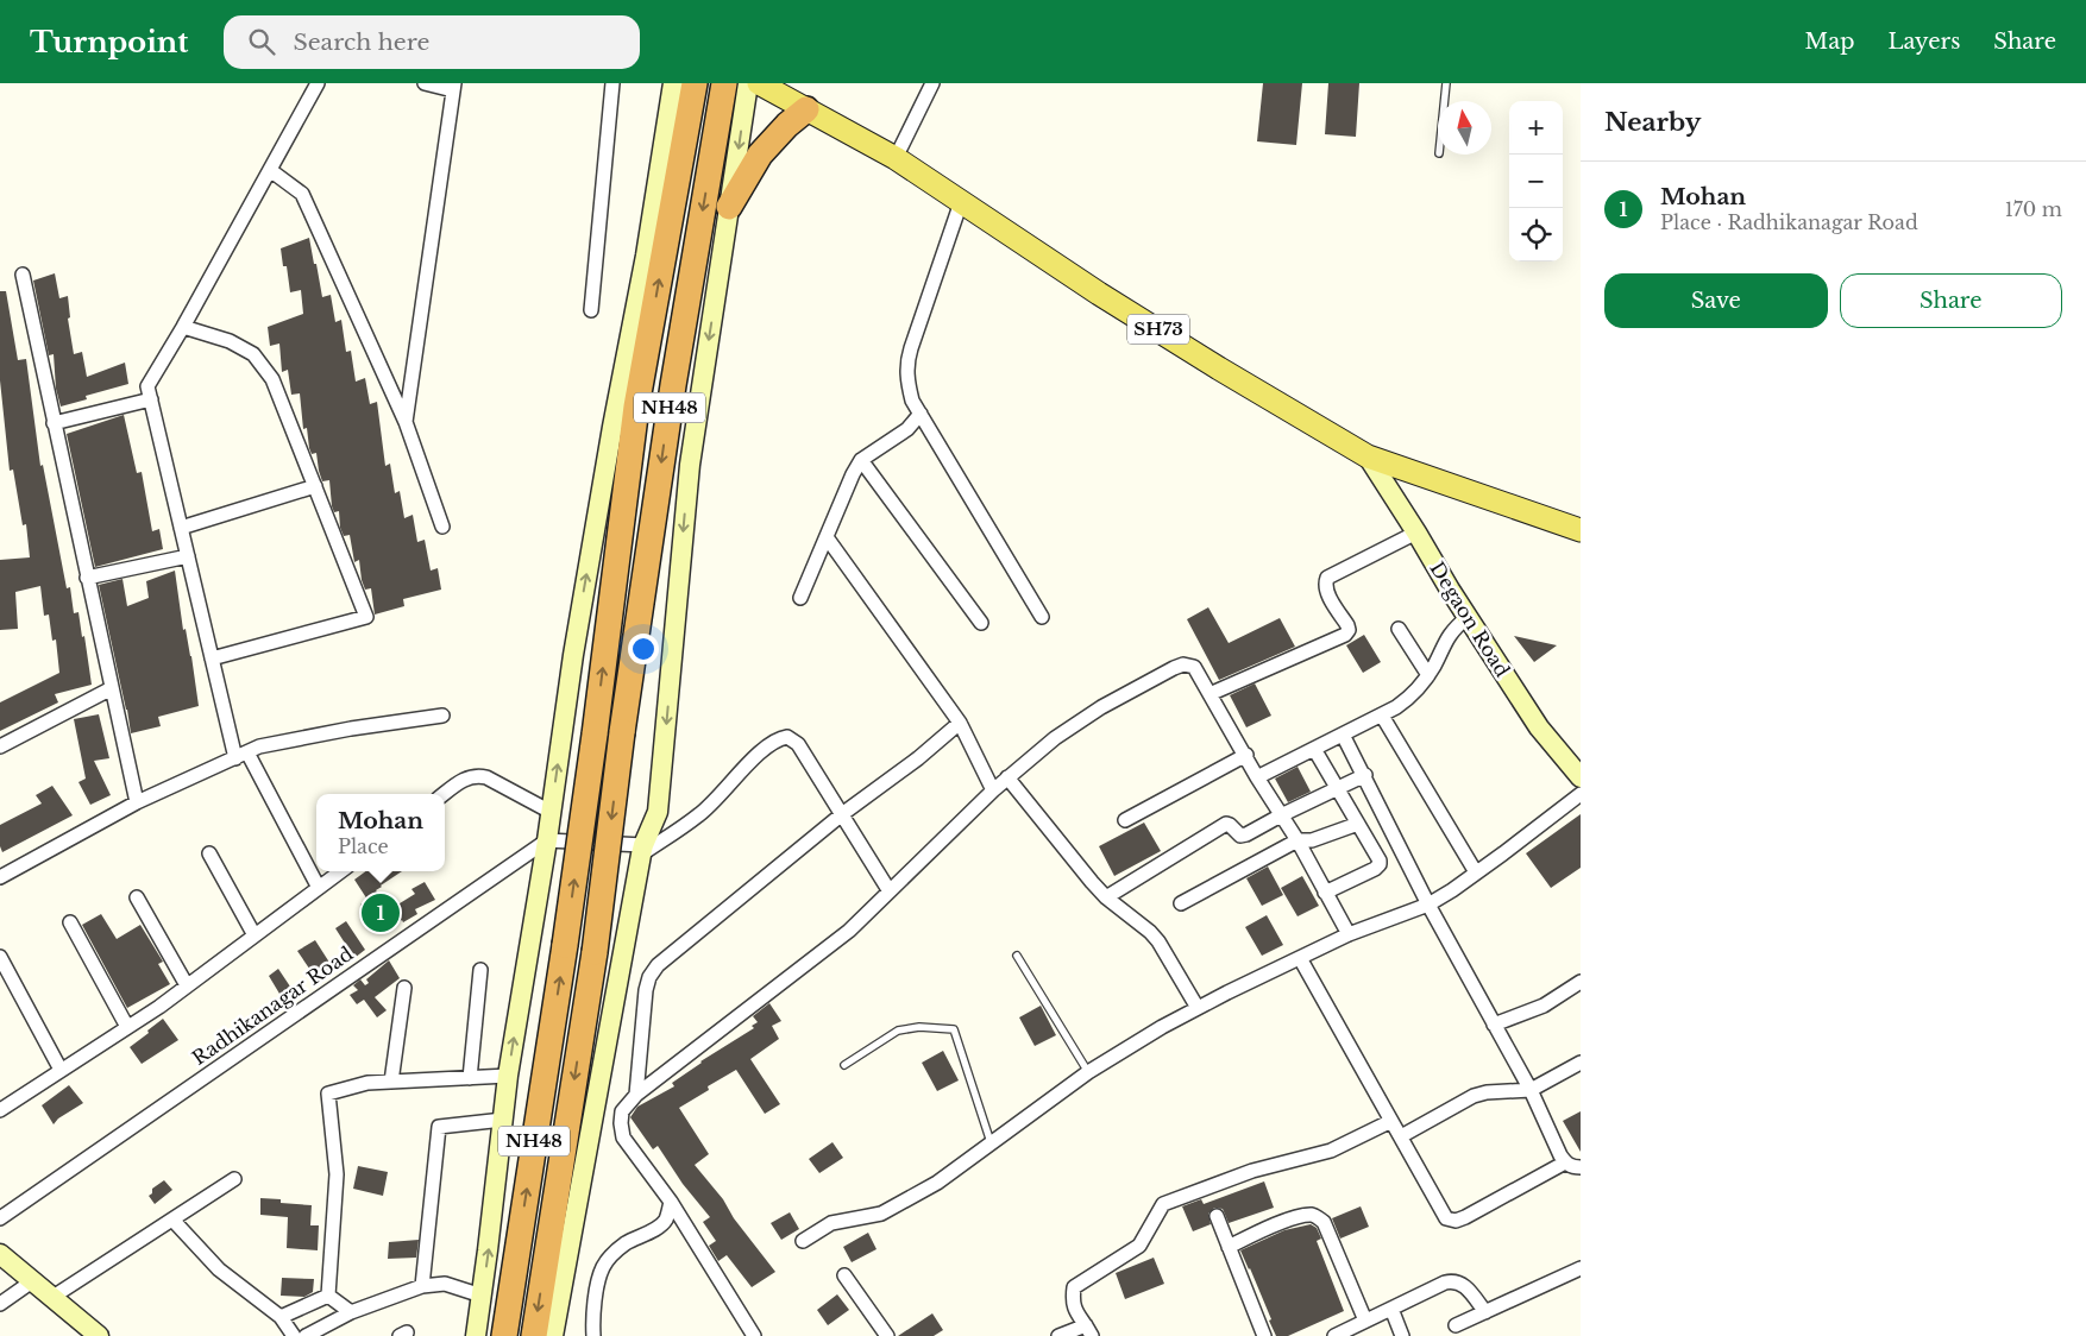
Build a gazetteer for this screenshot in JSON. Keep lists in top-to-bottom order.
{
  "streets": {
    "highway": ["NH48"],
    "main road": ["SH73", "Degaon Road"],
    "street": ["Radhikanagar Road"]
  },
  "crossings": [
    ["SH73", "Degaon Road"]
  ],
  "north": "top",
  "page": {
    "header": "Turnpoint",
    "search": "Search here",
    "nav": ["Map", "Layers", "Share"],
    "heading": "Nearby",
    "map_buttons": ["+", "−"],
    "list": [
      {
        "mark": "1",
        "name": "Mohan",
        "note": "Place · Radhikanagar Road",
        "value": "170 m"
      }
    ],
    "buttons": ["Save", "Share"],
    "popup": ["Mohan", "Place"],
    "pins": "1"
  }
}
